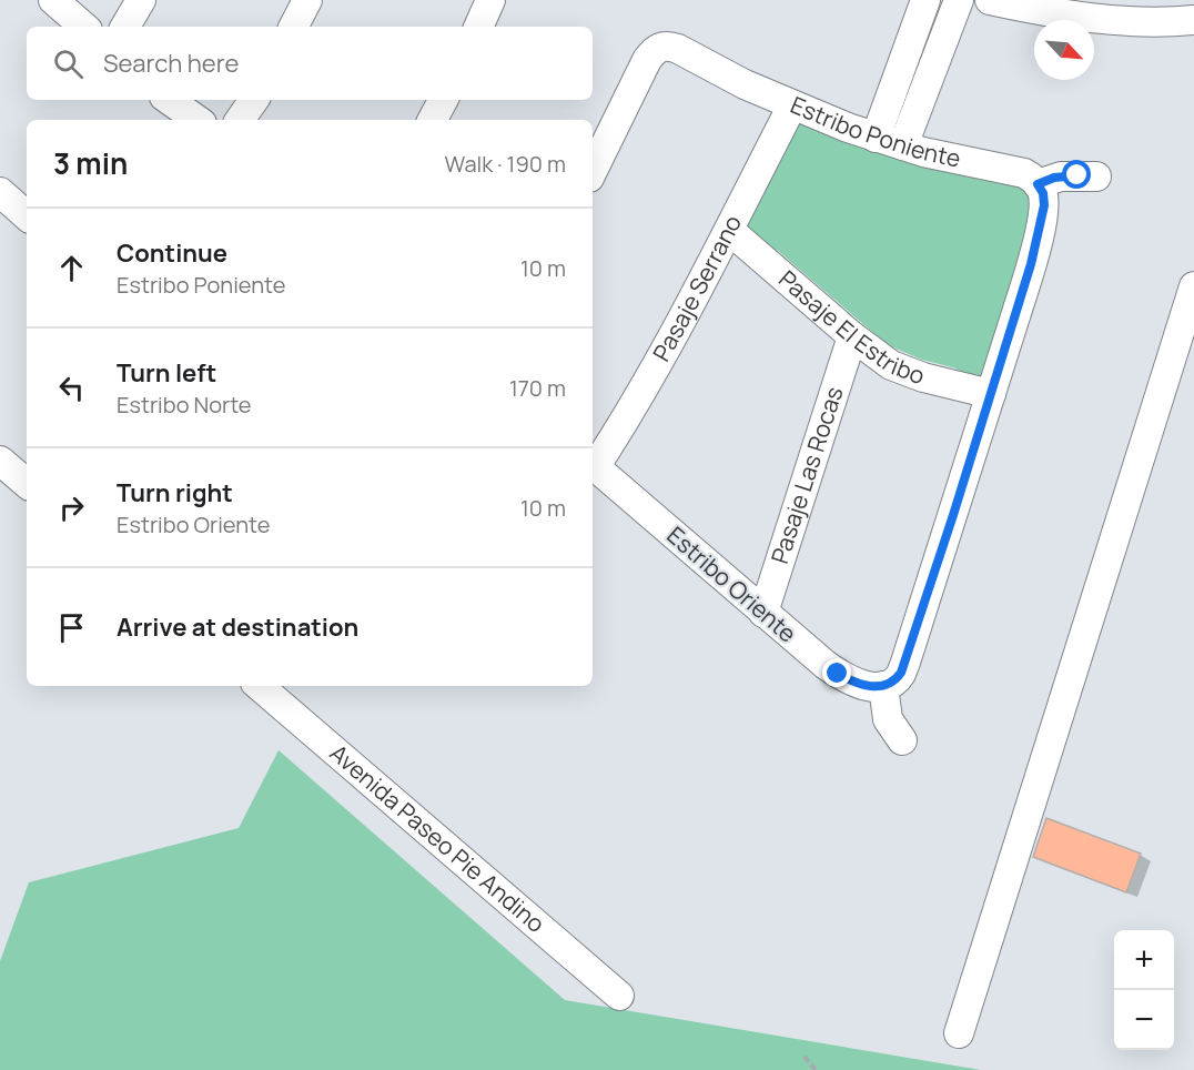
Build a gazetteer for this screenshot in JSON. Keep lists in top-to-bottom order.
{
  "streets": {
    "street": [
      "Estribo Poniente",
      "Pasaje Serrano",
      "Pasaje El Estribo",
      "Pasaje Las Rocas",
      "Estribo Oriente",
      "Avenida Paseo Pie Andino"
    ]
  },
  "crossings": [
    ["Estribo Poniente", "Pasaje Serrano"],
    ["Pasaje Serrano", "Pasaje El Estribo"],
    ["Pasaje Serrano", "Estribo Oriente"],
    ["Pasaje El Estribo", "Pasaje Las Rocas"],
    ["Pasaje Las Rocas", "Estribo Oriente"]
  ],
  "north": "bottom right",
  "page": {
    "search": "Search here",
    "heading": ["3 min", "Walk · 190 m"],
    "list": [
      ["Continue", "Estribo Poniente", "10 m"],
      ["Turn left", "Estribo Norte", "170 m"],
      ["Turn right", "Estribo Oriente", "10 m"],
      "Arrive at destination"
    ],
    "map_buttons": ["+", "−"]
  }
}
